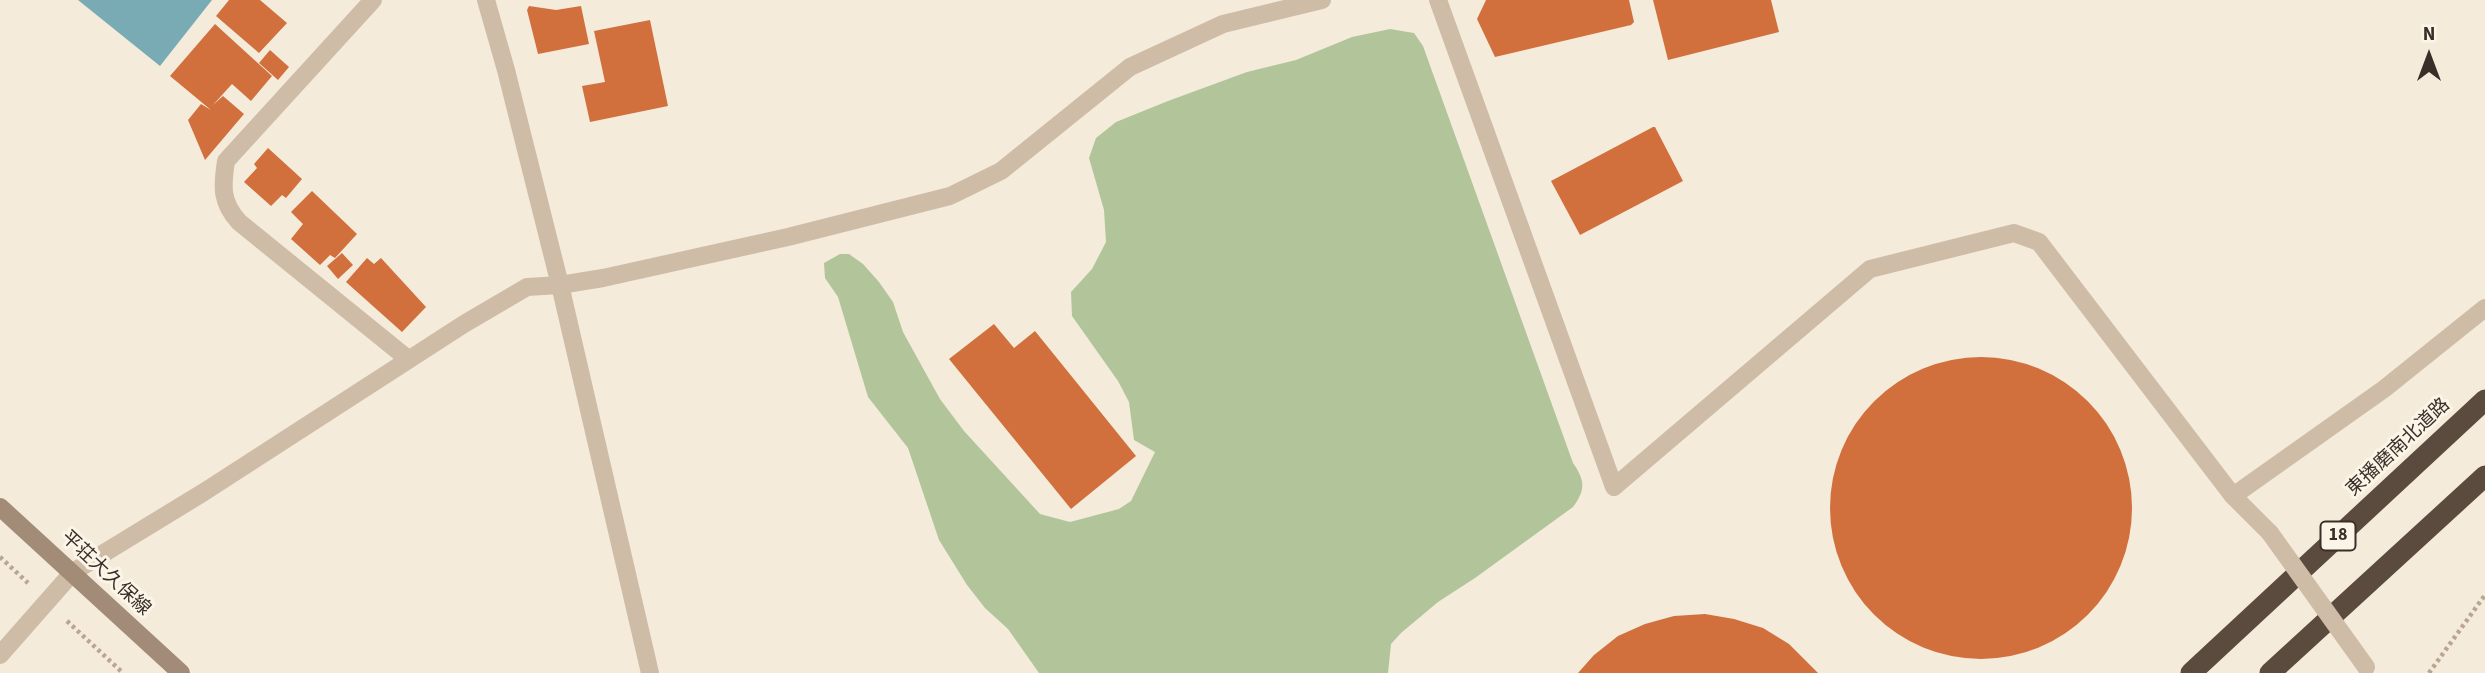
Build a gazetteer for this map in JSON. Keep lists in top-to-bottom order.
{
  "streets": {
    "highway": ["東播磨南北道路", "18"],
    "main road": ["平荘大久保線"]
  },
  "north": "top"
}
